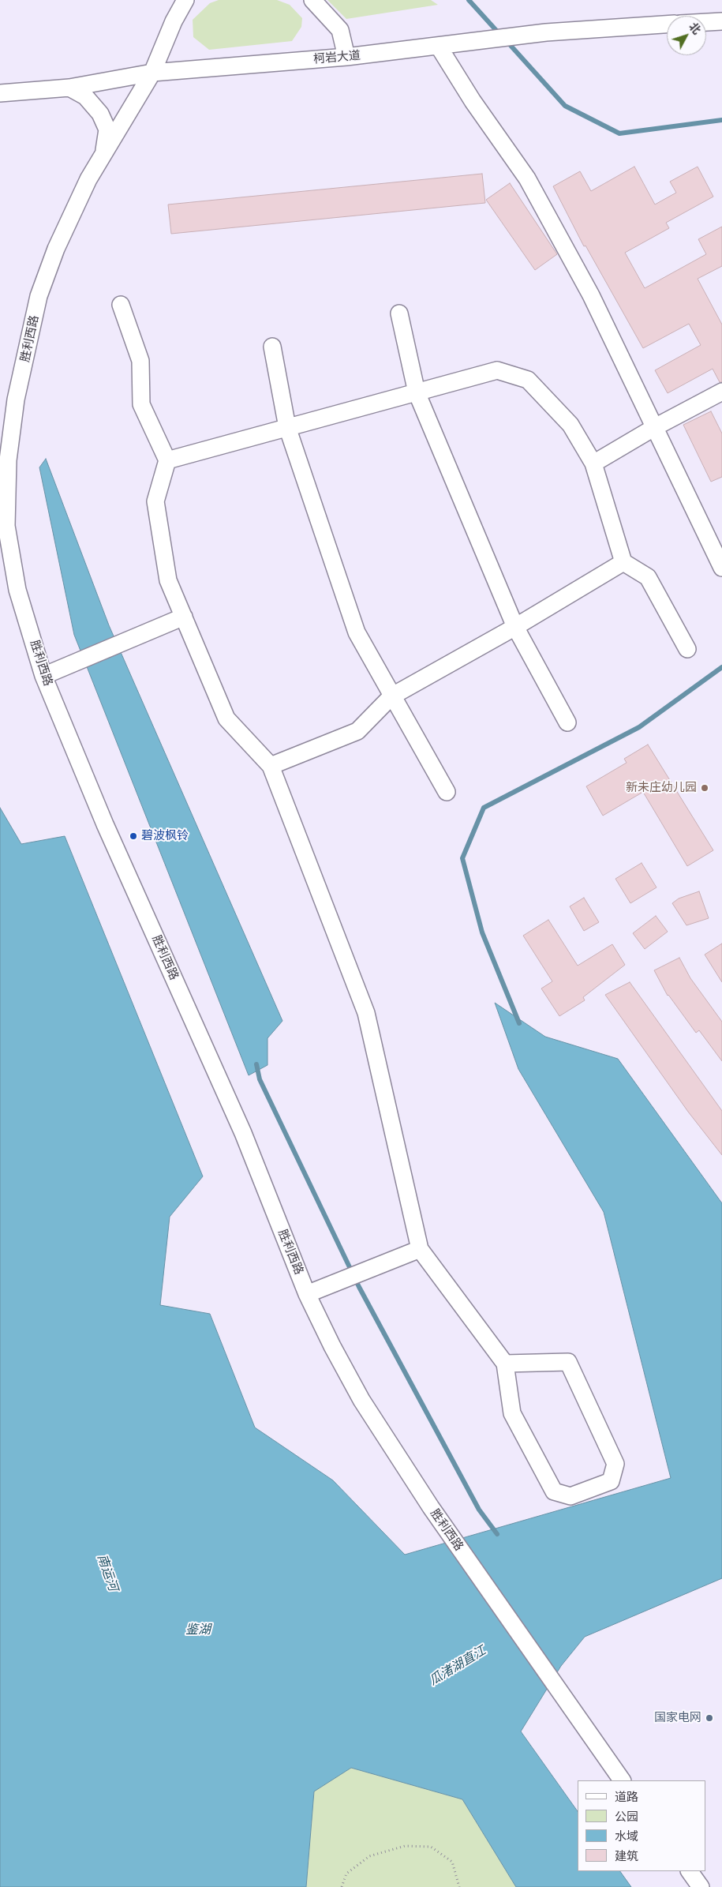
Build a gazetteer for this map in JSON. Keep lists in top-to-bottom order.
{
  "streets": {
    "street": ["柯岩大道", "胜利西路"]
  },
  "crossings": [
    ["柯岩大道", "胜利西路"]
  ],
  "water": ["南运河", "鉴湖", "瓜渚湖直江"],
  "places": ["新未庄幼儿园", "碧波枫铃", "国家电网"],
  "legend": [
    "道路",
    "公园",
    "水域",
    "建筑"
  ],
  "north": "top right"
}
